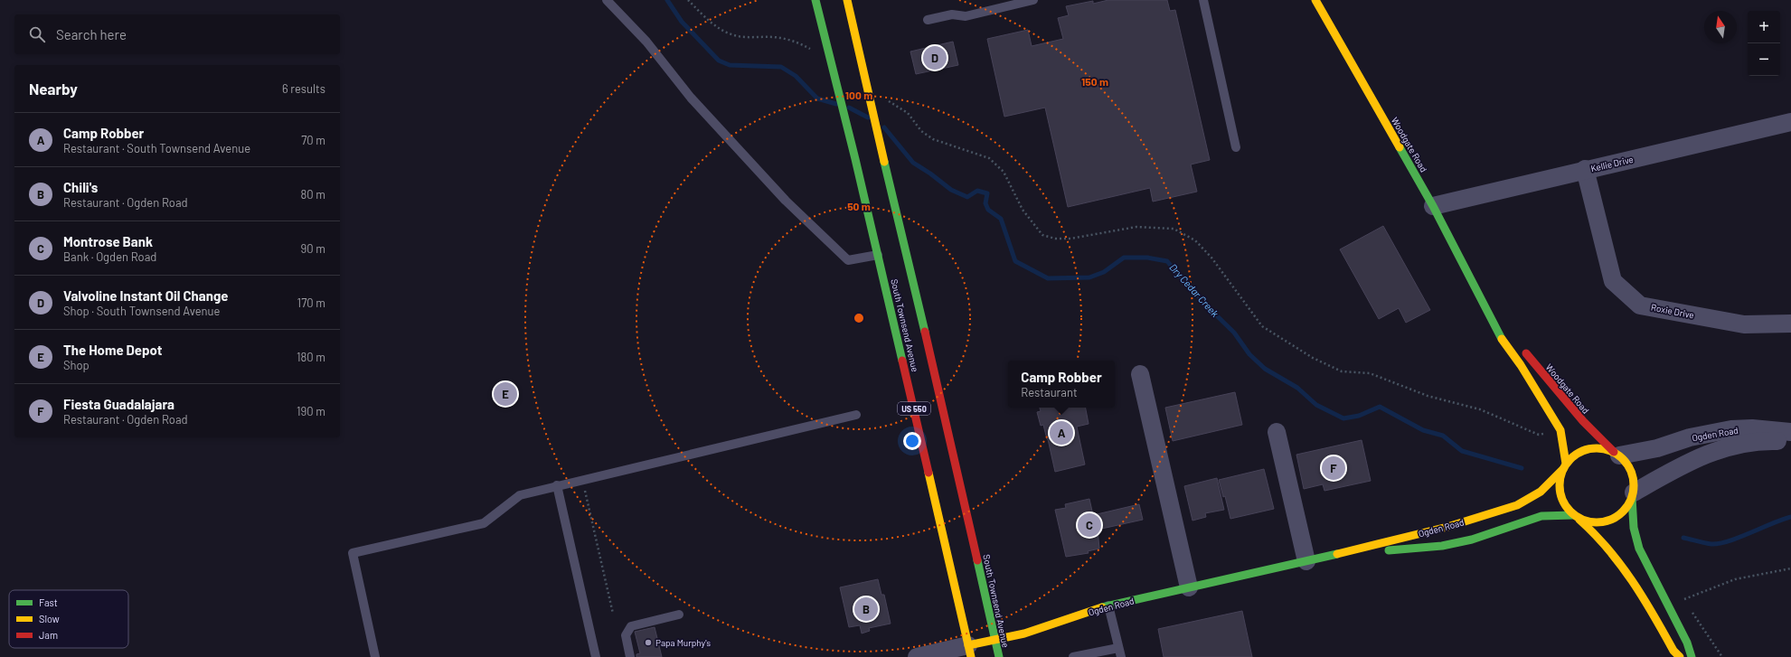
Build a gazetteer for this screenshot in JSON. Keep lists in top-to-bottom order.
{
  "streets": {
    "main road": [
      "Woodgate Road",
      "South Townsend Avenue",
      "US 550",
      "Ogden Road"
    ],
    "street": ["Kellie Drive", "Roxie Drive"]
  },
  "crossings": [
    ["Woodgate Road", "Kellie Drive"],
    ["Woodgate Road", "Ogden Road"],
    ["Kellie Drive", "Roxie Drive"],
    ["South Townsend Avenue", "Ogden Road"]
  ],
  "water": ["Dry Cedar Creek"],
  "places": ["Papa Murphy's"],
  "legend": ["Fast", "Slow", "Jam"],
  "north": "top",
  "page": {
    "map_buttons": ["+", "−"],
    "search": "Search here",
    "pins": [
      "D",
      "E",
      "A",
      "F",
      "C",
      "B"
    ],
    "heading": ["Nearby", "6 results"],
    "list": [
      {
        "mark": "A",
        "name": "Camp Robber",
        "note": "Restaurant · South Townsend Avenue",
        "value": "70 m"
      },
      {
        "mark": "B",
        "name": "Chili's",
        "note": "Restaurant · Ogden Road",
        "value": "80 m"
      },
      {
        "mark": "C",
        "name": "Montrose Bank",
        "note": "Bank · Ogden Road",
        "value": "90 m"
      },
      {
        "mark": "D",
        "name": "Valvoline Instant Oil Change",
        "note": "Shop · South Townsend Avenue",
        "value": "170 m"
      },
      {
        "mark": "E",
        "name": "The Home Depot",
        "note": "Shop",
        "value": "180 m"
      },
      {
        "mark": "F",
        "name": "Fiesta Guadalajara",
        "note": "Restaurant · Ogden Road",
        "value": "190 m"
      }
    ],
    "popup": ["Camp Robber", "Restaurant"]
  },
  "rings": ["150 m", "100 m", "50 m"]
}
